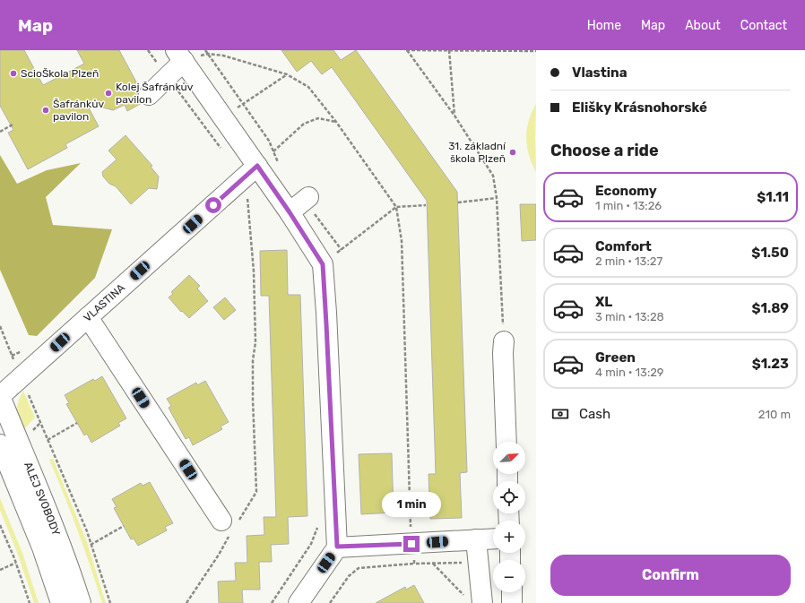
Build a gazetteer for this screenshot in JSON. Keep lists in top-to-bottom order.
{
  "streets": {
    "street": ["VLASTINA", "ALEJ SVOBODY"]
  },
  "crossings": [
    ["VLASTINA", "ALEJ SVOBODY"]
  ],
  "places": [
    "ScioŠkola Plzeň",
    "Kolej Šafránkův pavilon",
    "Šafránkův pavilon",
    "31. základní škola Plzeň"
  ],
  "north": "top right",
  "page": {
    "header": "Map",
    "nav": [
      "Home",
      "Map",
      "About",
      "Contact"
    ],
    "banner": ["Vlastina", "Elišky Krásnohorské"],
    "heading": "Choose a ride",
    "list": [
      {
        "name": "Economy",
        "note": "1 min · 13:26",
        "value": "$1.11"
      },
      {
        "name": "Comfort",
        "note": "2 min · 13:27",
        "value": "$1.50"
      },
      {
        "name": "XL",
        "note": "3 min · 13:28",
        "value": "$1.89"
      },
      {
        "name": "Green",
        "note": "4 min · 13:29",
        "value": "$1.23"
      }
    ],
    "pay": ["Cash", "210 m"],
    "map_buttons": ["+", "−"],
    "bubble": "1 min",
    "buttons": "Confirm"
  }
}
